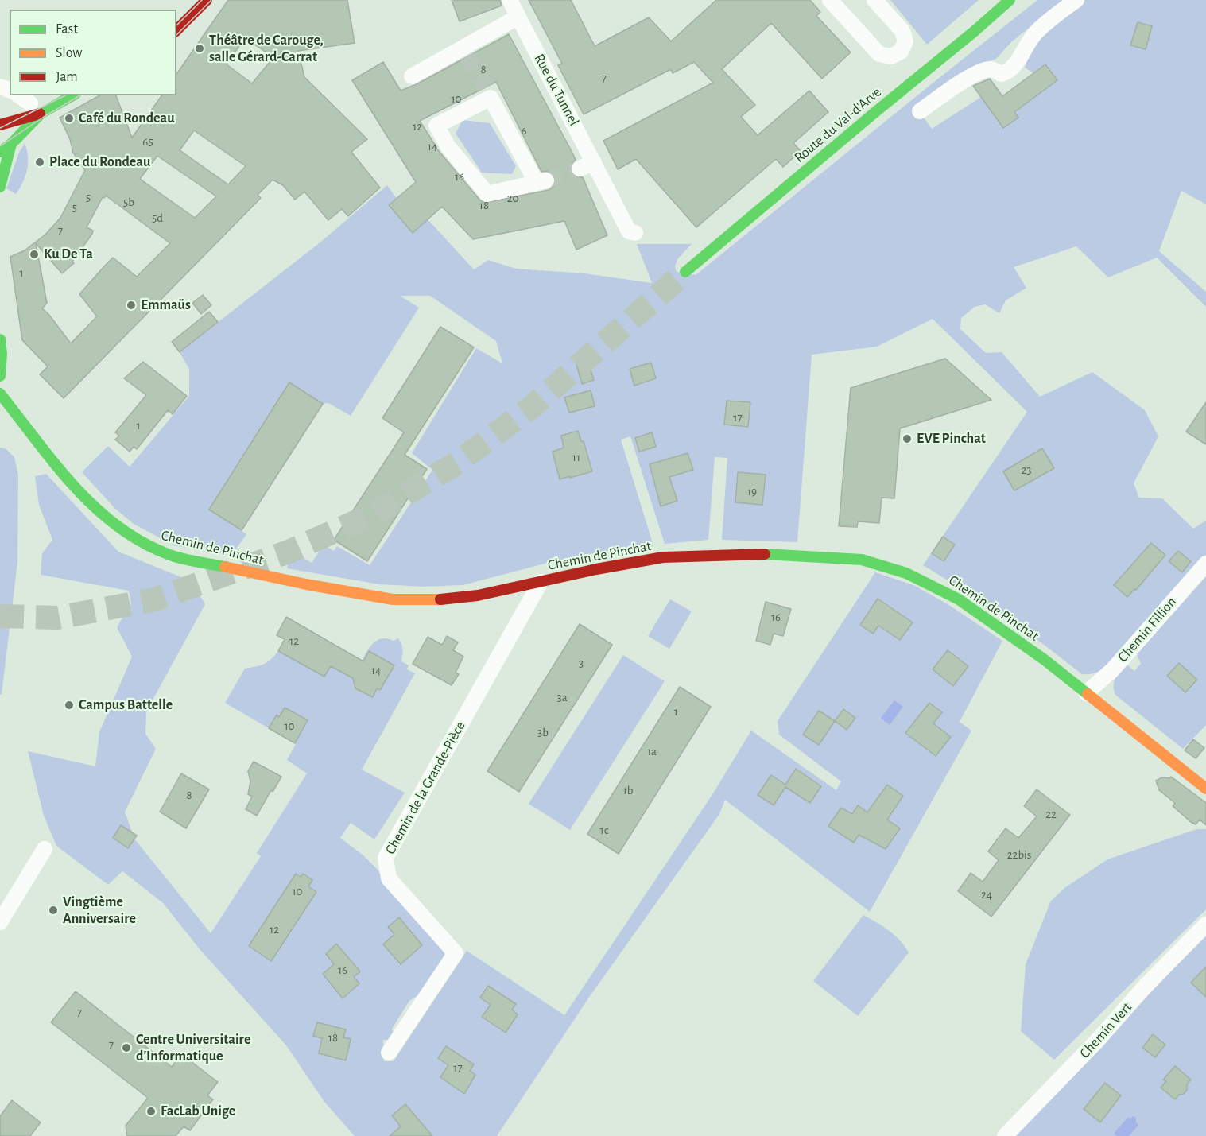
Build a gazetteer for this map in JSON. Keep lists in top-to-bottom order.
{
  "streets": {
    "street": [
      "Rue du Tunnel",
      "Route du Val-d'Arve",
      "Chemin de Pinchat",
      "Chemin Fillion",
      "Chemin de la Grande-Pièce",
      "Chemin Vert"
    ]
  },
  "crossings": [
    ["Chemin de Pinchat", "Chemin Fillion"],
    ["Chemin de Pinchat", "Chemin de la Grande-Pièce"]
  ],
  "places": [
    "Théâtre de Carouge, salle Gérard-Carrat",
    "Café du Rondeau",
    "Place du Rondeau",
    "Ku De Ta",
    "Emmaüs",
    "EVE Pinchat",
    "Campus Battelle",
    "Vingtième Anniversaire",
    "Centre Universitaire d'Informatique",
    "FacLab Unige"
  ],
  "house_numbers": [
    "8",
    "7",
    "10",
    "12",
    "6",
    "65",
    "14",
    "16",
    "5",
    "20",
    "5b",
    "18",
    "5",
    "5d",
    "7",
    "1",
    "17",
    "1",
    "11",
    "23",
    "19",
    "16",
    "12",
    "3",
    "14",
    "3a",
    "1",
    "10",
    "3b",
    "1a",
    "1b",
    "8",
    "22",
    "1c",
    "22bis",
    "10",
    "24",
    "12",
    "16",
    "7",
    "18",
    "7",
    "17"
  ],
  "legend": ["Fast", "Slow", "Jam"]
}
